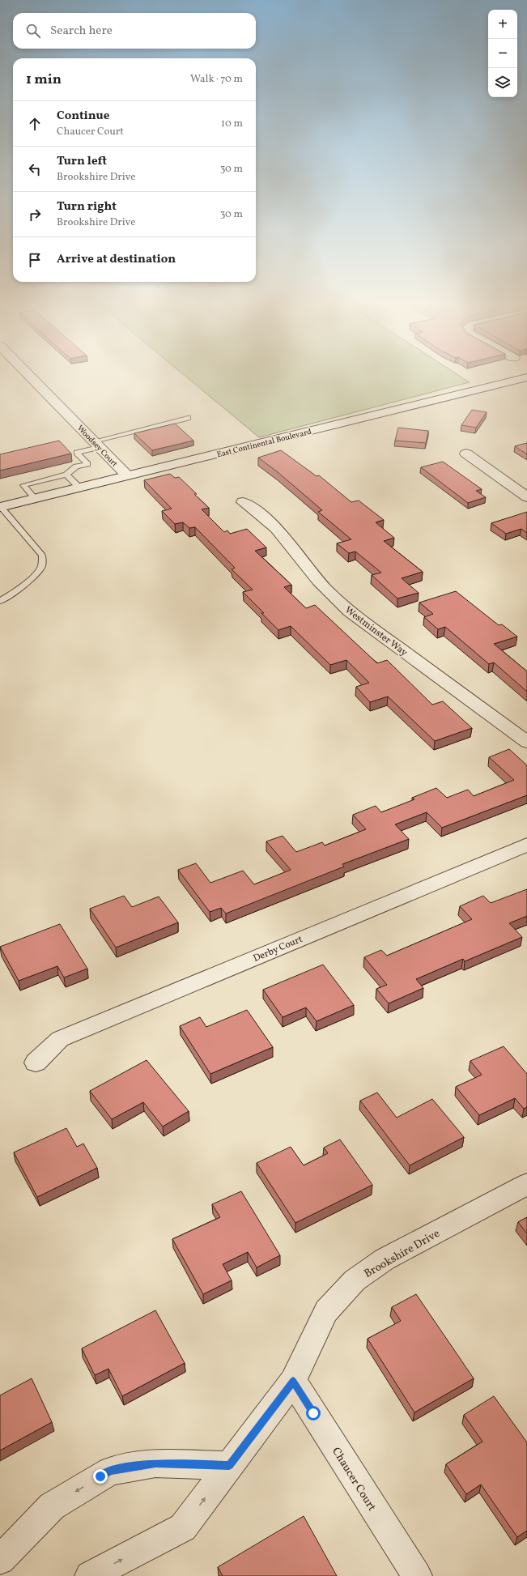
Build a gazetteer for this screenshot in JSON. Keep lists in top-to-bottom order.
{
  "streets": {
    "street": [
      "East Continental Boulevard",
      "Woodsey Court",
      "Westminster Way",
      "Derby Court",
      "Brookshire Drive",
      "Chaucer Court"
    ]
  },
  "crossings": [
    ["East Continental Boulevard", "Woodsey Court"],
    ["Brookshire Drive", "Chaucer Court"]
  ],
  "page": {
    "map_buttons": ["+", "−"],
    "search": "Search here",
    "heading": ["1 min", "Walk · 70 m"],
    "list": [
      ["Continue", "Chaucer Court", "10 m"],
      ["Turn left", "Brookshire Drive", "30 m"],
      ["Turn right", "Brookshire Drive", "30 m"],
      "Arrive at destination"
    ]
  }
}
